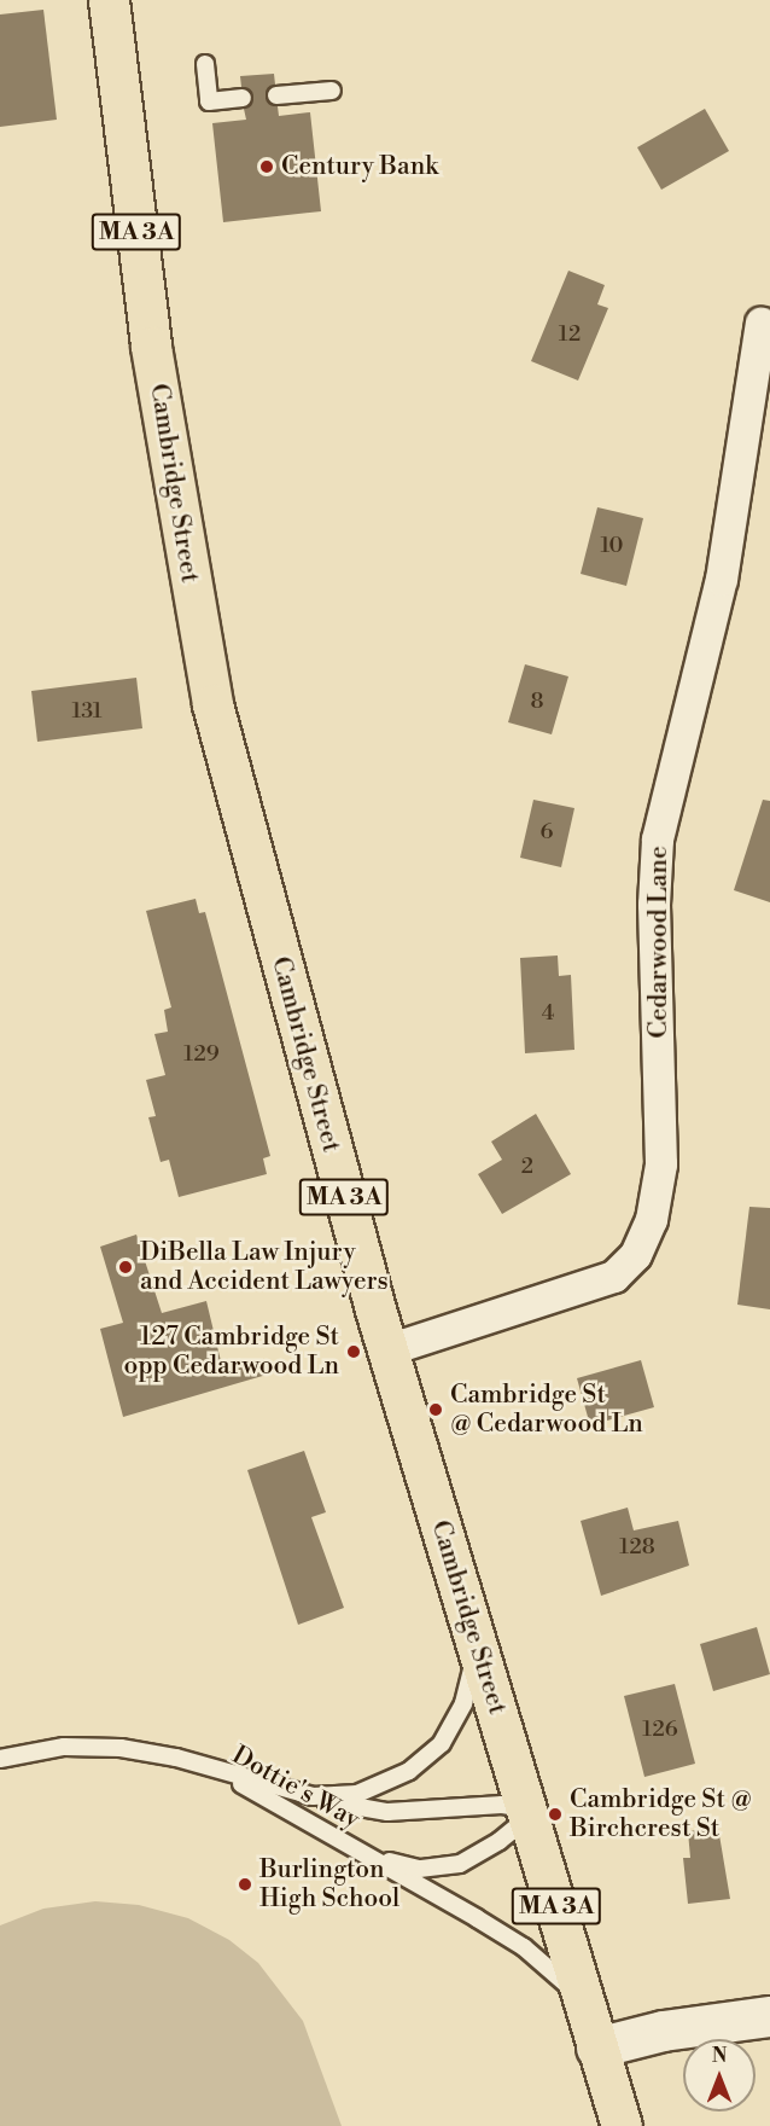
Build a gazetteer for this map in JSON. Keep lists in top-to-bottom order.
{
  "streets": {
    "main road": ["MA 3A", "Cambridge Street"],
    "street": ["Cedarwood Lane"],
    "lane": ["Dottie's Way"]
  },
  "crossings": [
    ["Cambridge Street", "Cedarwood Lane"],
    ["Cambridge Street", "Dottie's Way"]
  ],
  "places": [
    "Century Bank",
    "DiBella Law Injury and Accident Lawyers",
    "127 Cambridge St opp Cedarwood Ln",
    "Cambridge St @ Cedarwood Ln",
    "Cambridge St @ Birchcrest St",
    "Burlington High School"
  ],
  "house_numbers": [
    "12",
    "10",
    "8",
    "131",
    "6",
    "4",
    "129",
    "2",
    "128",
    "126"
  ],
  "north": "top"
}
